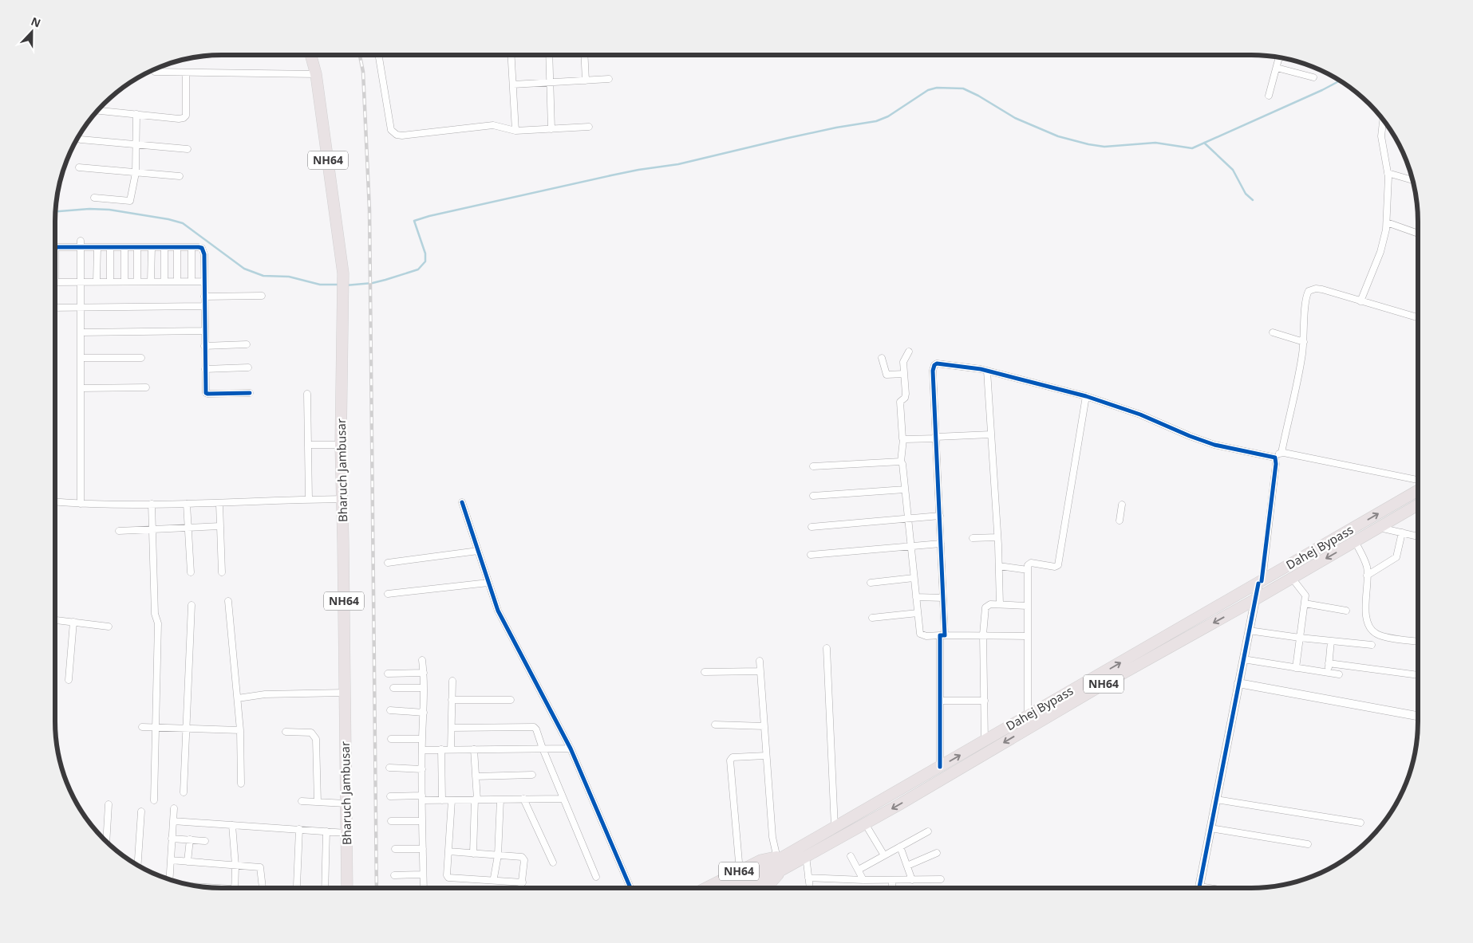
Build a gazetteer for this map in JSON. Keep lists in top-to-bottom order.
{
  "streets": {
    "highway": ["NH64", "Bharuch Jambusar", "Dahej Bypass"]
  },
  "crossings": [
    ["NH64", "Dahej Bypass"]
  ],
  "north": "top"
}
